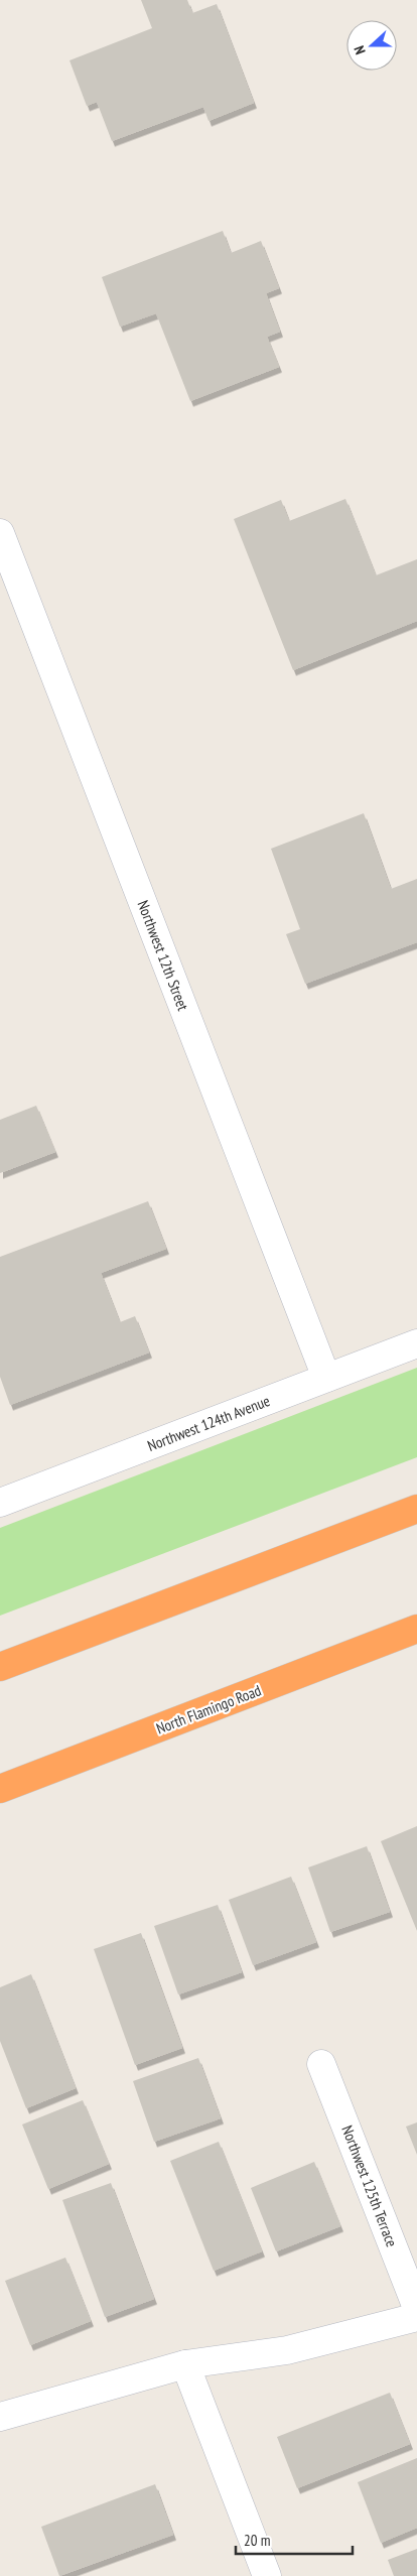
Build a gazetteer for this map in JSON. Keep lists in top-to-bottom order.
{
  "streets": {
    "highway": ["North Flamingo Road"],
    "street": ["Northwest 12th Street", "Northwest 124th Avenue", "Northwest 125th Terrace"]
  },
  "crossings": [
    ["Northwest 12th Street", "Northwest 124th Avenue"]
  ],
  "scale_bar": "20 m",
  "north": "left"
}
